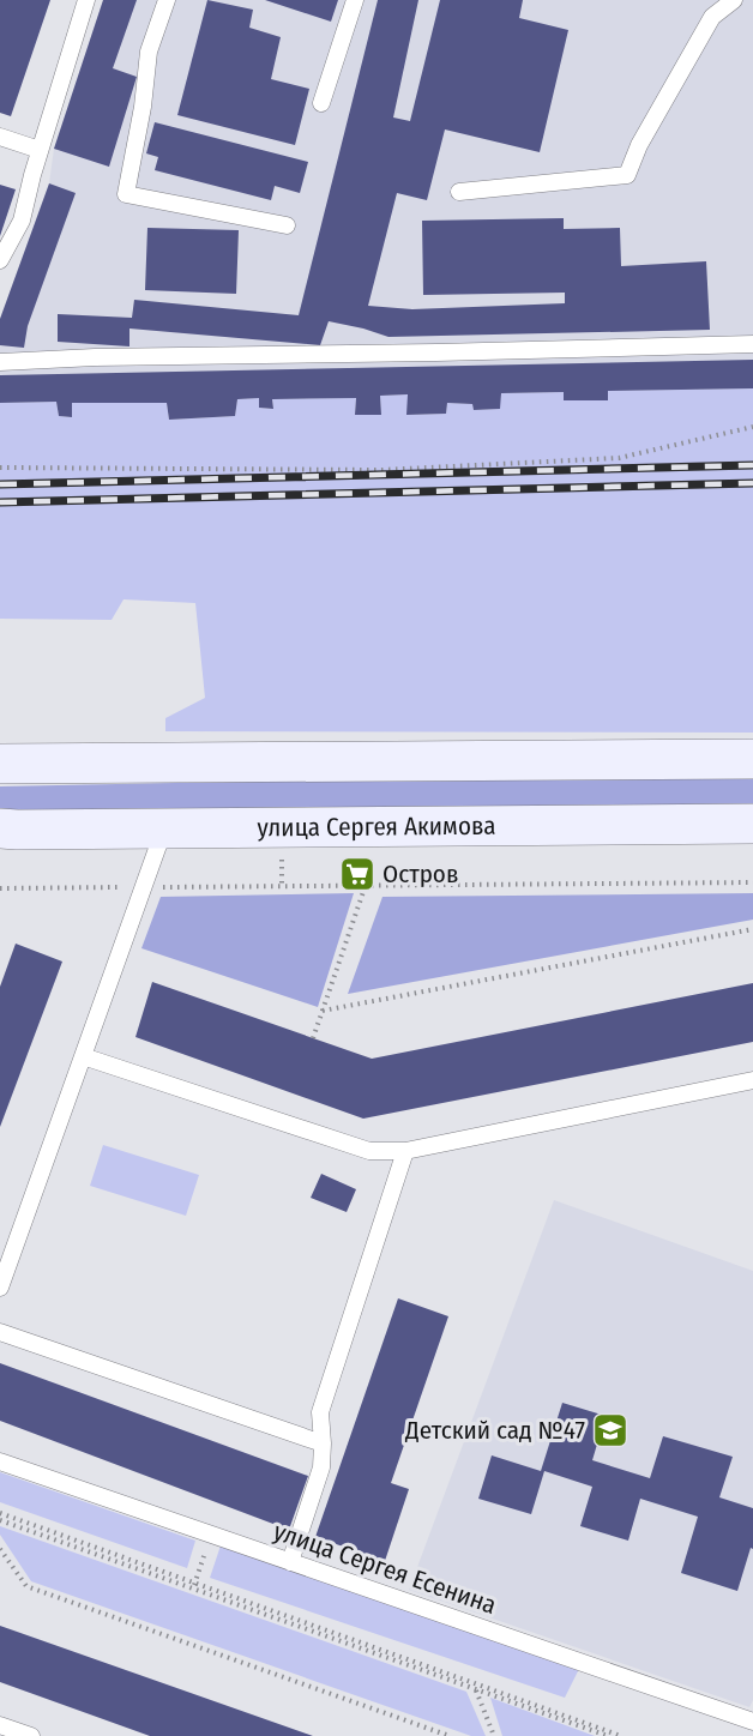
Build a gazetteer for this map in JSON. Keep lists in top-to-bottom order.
{
  "streets": {
    "main road": ["улица Сергея Акимова"],
    "lane": ["улица Сергея Есенина"]
  },
  "places": {
    "supermarket": ["Остров"],
    "school or university": ["Детский сад №47"]
  }
}
